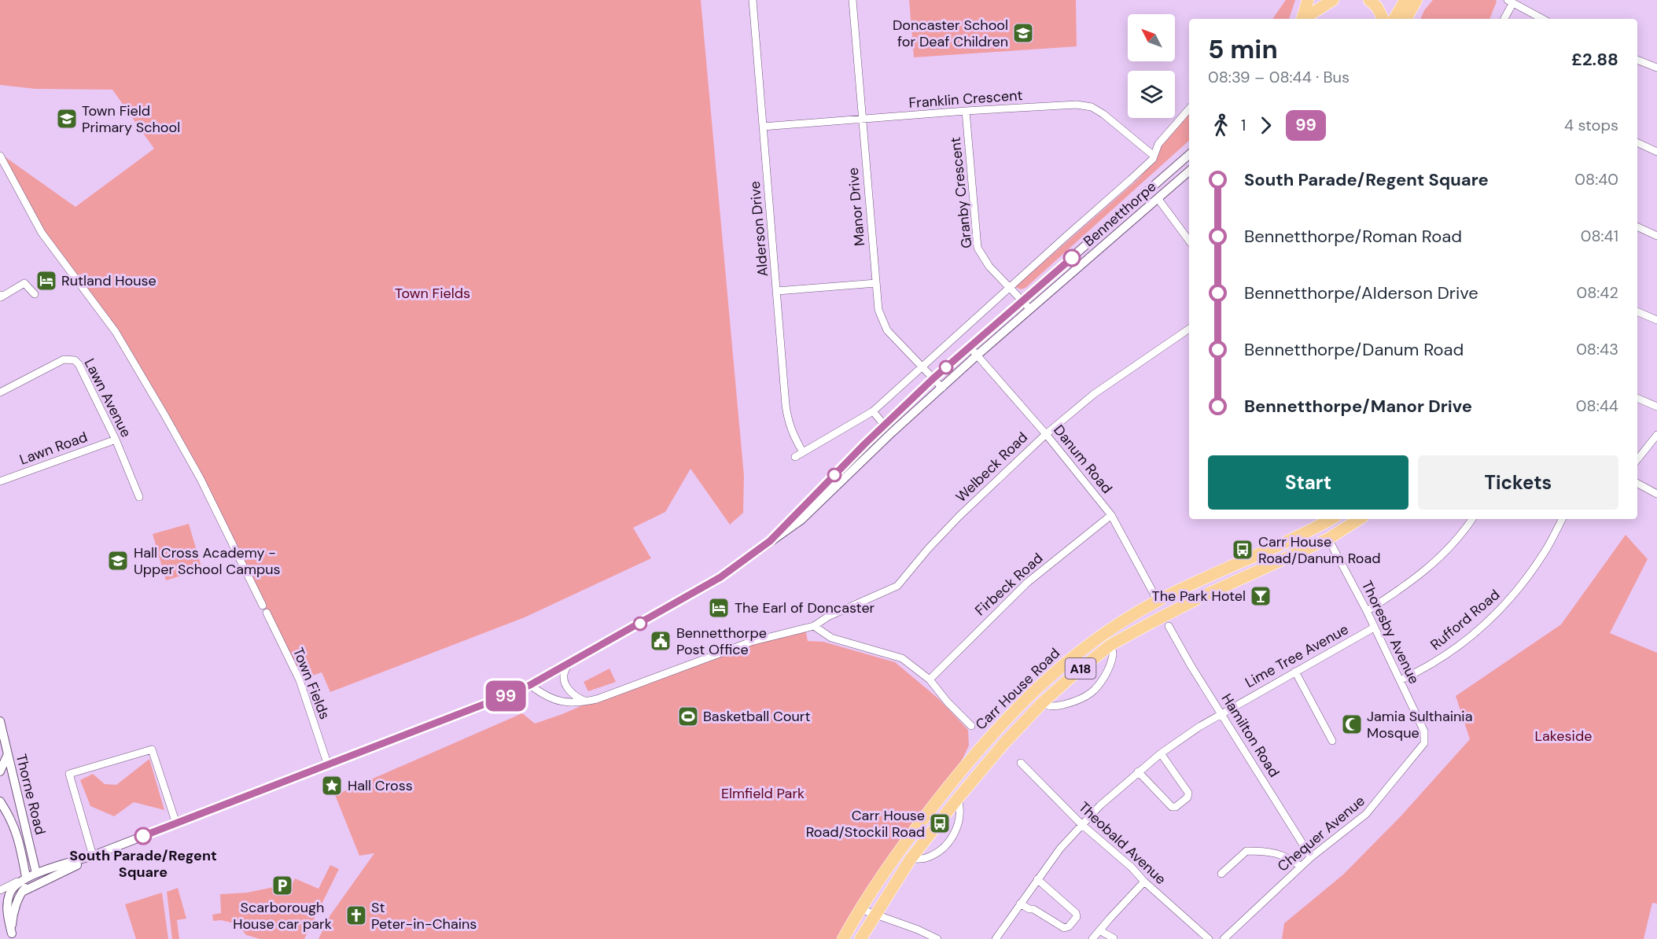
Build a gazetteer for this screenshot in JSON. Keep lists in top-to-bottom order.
{
  "streets": {
    "highway": ["A18", "Carr House Road"],
    "street": [
      "Franklin Crescent",
      "Granby Crescent",
      "Manor Drive",
      "Bennetthorpe",
      "Alderson Drive",
      "Lawn Avenue",
      "Lawn Road",
      "Danum Road",
      "Welbeck Road",
      "Firbeck Road",
      "Rufford Road",
      "Thoresby Avenue",
      "Lime Tree Avenue",
      "Town Fields",
      "Hamilton Road",
      "Thorne Road",
      "Chequer Avenue",
      "Theobald Avenue"
    ]
  },
  "crossings": [
    ["Franklin Crescent", "Granby Crescent"],
    ["Franklin Crescent", "Manor Drive"],
    ["Franklin Crescent", "Bennetthorpe"],
    ["Franklin Crescent", "Alderson Drive"],
    ["Granby Crescent", "Bennetthorpe"],
    ["Manor Drive", "Bennetthorpe"],
    ["Bennetthorpe", "Alderson Drive"],
    ["Bennetthorpe", "Danum Road"],
    ["Bennetthorpe", "Welbeck Road"],
    ["Bennetthorpe", "Town Fields"],
    ["Lawn Avenue", "Lawn Road"],
    ["Danum Road", "Welbeck Road"],
    ["Danum Road", "Firbeck Road"],
    ["Danum Road", "Carr House Road"],
    ["Rufford Road", "Thoresby Avenue"],
    ["Thoresby Avenue", "Lime Tree Avenue"],
    ["Thoresby Avenue", "Carr House Road"],
    ["Thoresby Avenue", "Chequer Avenue"],
    ["Lime Tree Avenue", "Hamilton Road"],
    ["Lime Tree Avenue", "Theobald Avenue"],
    ["Hamilton Road", "Chequer Avenue"]
  ],
  "parks": ["Town Fields", "Lakeside", "Elmfield Park"],
  "places": {
    "school or university": ["Doncaster School for Deaf Children", "Town Field Primary School", "Hall Cross Academy - Upper School Campus"],
    "hotel": ["Rutland House", "The Earl of Doncaster"],
    "bus stop": ["Carr House Road/Danum Road", "Carr House Road/Stockil Road"],
    "bar": ["The Park Hotel"],
    "public building": ["Bennetthorpe Post Office"],
    "sports": ["Basketball Court"],
    "mosque": ["Jamia Sulthainia Mosque"],
    "place": ["Hall Cross"],
    "other": ["South Parade/Regent Square"],
    "parking": ["Scarborough House car park"],
    "church": ["St Peter-in-Chains"]
  },
  "lines": ["bus line 99"],
  "north": "top left",
  "page": {
    "on_map": "99",
    "heading": ["5 min", "08:39 – 08:44 · Bus", "£2.88"],
    "legs": ["1", "99", "4 stops"],
    "list": [
      {
        "name": "South Parade/Regent Square",
        "value": "08:40"
      },
      {
        "name": "Bennetthorpe/Roman Road",
        "value": "08:41"
      },
      {
        "name": "Bennetthorpe/Alderson Drive",
        "value": "08:42"
      },
      {
        "name": "Bennetthorpe/Danum Road",
        "value": "08:43"
      },
      {
        "name": "Bennetthorpe/Manor Drive",
        "value": "08:44"
      }
    ],
    "buttons": ["Start", "Tickets"]
  }
}
